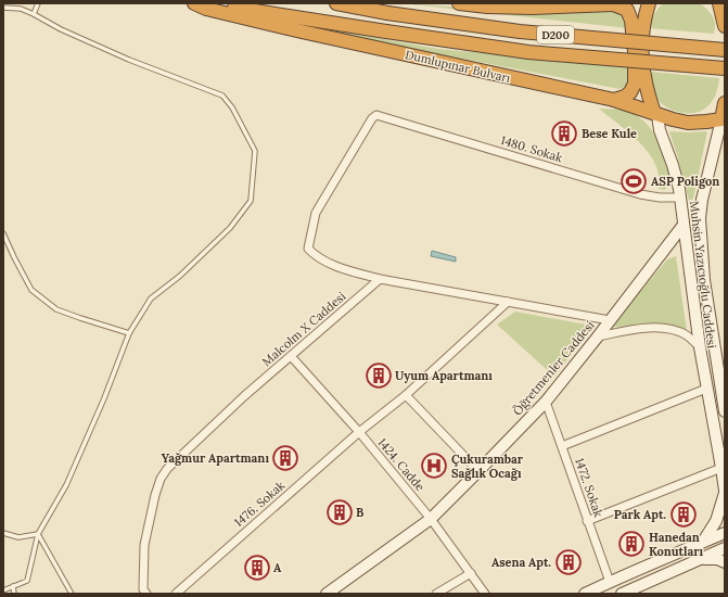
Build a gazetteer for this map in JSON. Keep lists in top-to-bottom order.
{
  "streets": {
    "highway": ["D200", "Dumlupınar Bulvarı"],
    "main road": ["Muhsin Yazıcıoğlu Caddesi", "Öğretmenler Caddesi"],
    "street": [
      "1480. Sokak",
      "Malcolm X Caddesi",
      "1424. Cadde",
      "1472. Sokak",
      "1476. Sokak"
    ]
  },
  "crossings": [
    ["Dumlupınar Bulvarı", "Muhsin Yazıcıoğlu Caddesi"],
    ["1480. Sokak", "Muhsin Yazıcıoğlu Caddesi"],
    ["1480. Sokak", "Malcolm X Caddesi"],
    ["Muhsin Yazıcıoğlu Caddesi", "Öğretmenler Caddesi"],
    ["Malcolm X Caddesi", "1424. Cadde"],
    ["Öğretmenler Caddesi", "1424. Cadde"],
    ["Öğretmenler Caddesi", "1472. Sokak"],
    ["1424. Cadde", "1476. Sokak"]
  ],
  "places": {
    "building": [
      "Bese Kule",
      "Uyum Apartmanı",
      "Yağmur Apartmanı",
      "B",
      "Park Apt.",
      "Hanedan Konutları",
      "Asena Apt.",
      "A"
    ],
    "sports": ["ASP Poligon"],
    "hospital": ["Çukurambar Sağlık Ocağı"]
  }
}
